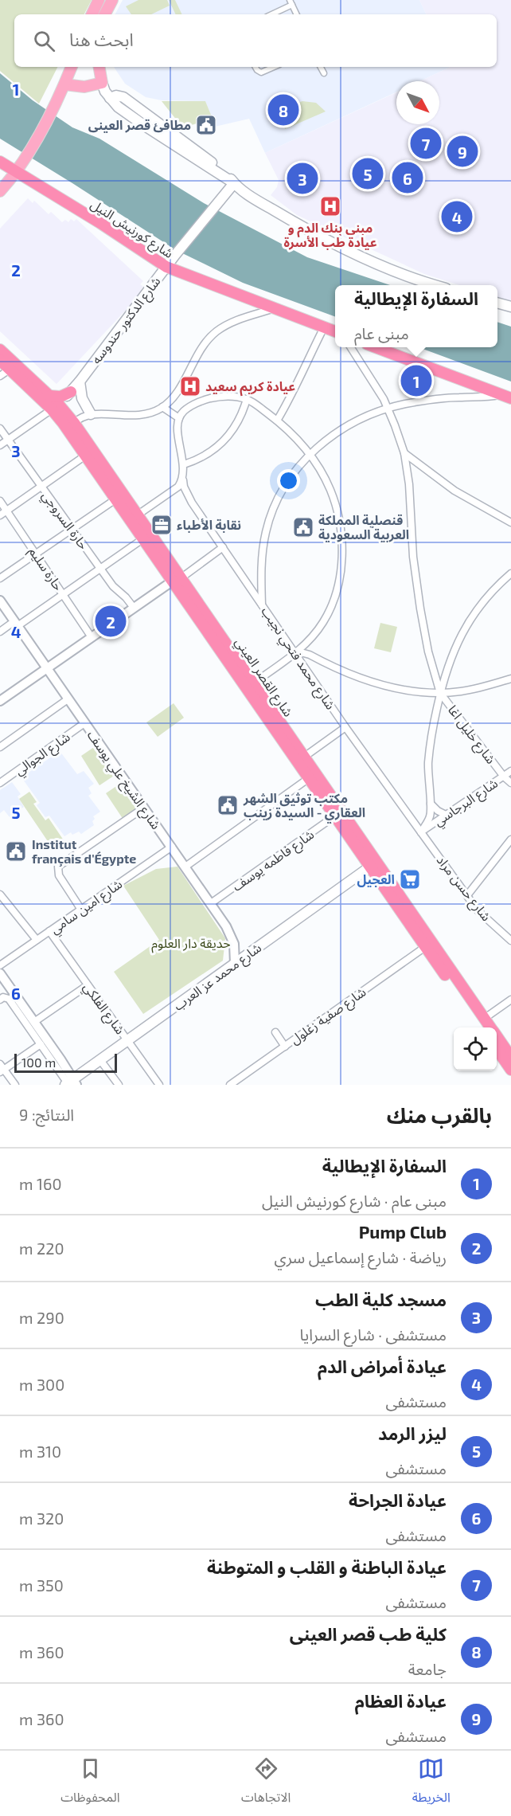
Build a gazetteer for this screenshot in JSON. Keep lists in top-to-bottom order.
{
  "streets": {
    "highway": ["شارع كورنيش النيل", "شارع القصر العيني"],
    "main road": ["شارع الدكتور حندوسه", "شارع محمد عز العرب"],
    "street": [
      "حارة السروجي",
      "حارة سليم",
      "شارع محمد فتحي نجيب",
      "شارع خليل اغا",
      "شارع الجوالي",
      "شارع الشيخ علي يوسف",
      "شارع البرجاسي",
      "شارع فاطمه يوسف",
      "شارع حسن مراد",
      "شارع امين سامي",
      "شارع الفلكي",
      "شارع صفية زغلول"
    ]
  },
  "crossings": [
    ["شارع كورنيش النيل", "شارع الدكتور حندوسه"],
    ["شارع محمد فتحي نجيب", "شارع البرجاسي"],
    ["شارع محمد فتحي نجيب", "شارع حسن مراد"],
    ["شارع القصر العيني", "شارع فاطمه يوسف"],
    ["شارع القصر العيني", "شارع محمد عز العرب"],
    ["شارع القصر العيني", "شارع صفية زغلول"],
    ["شارع خليل اغا", "شارع البرجاسي"],
    ["شارع الجوالي", "شارع الشيخ علي يوسف"],
    ["شارع الشيخ علي يوسف", "شارع فاطمه يوسف"],
    ["شارع الشيخ علي يوسف", "شارع امين سامي"],
    ["شارع الشيخ علي يوسف", "شارع محمد عز العرب"],
    ["شارع البرجاسي", "شارع حسن مراد"],
    ["شارع امين سامي", "شارع الفلكي"],
    ["شارع محمد عز العرب", "شارع الفلكي"]
  ],
  "parks": ["حديقة دار العلوم"],
  "places": {
    "public building": [
      "مطافئ قصر العينى",
      "قنصلية المملكة العربية السعودية",
      "مكتب توثيق الشهر العقاري - السيدة زينب",
      "Institut français d'Égypte"
    ],
    "hospital": ["مبنى بنك الدم و عيادة طب الأسرة", "عيادة كريم سعيد"],
    "office": ["نقابة الأطباء"],
    "supermarket": ["العجيل"]
  },
  "scale_bar": "100 m",
  "north": "bottom right",
  "page": {
    "search": "ابحث هنا",
    "pins": [
      "8",
      "7",
      "9",
      "5",
      "6",
      "3",
      "4",
      "1",
      "2"
    ],
    "popup": ["السفارة الإيطالية", "مبنى عام"],
    "scale": "100 m",
    "heading": ["بالقرب منك", "النتائج: 9"],
    "list": [
      {
        "mark": "1",
        "name": "السفارة الإيطالية",
        "note": "مبنى عام · شارع كورنيش النيل",
        "value": "160 m"
      },
      {
        "mark": "2",
        "name": "Pump Club",
        "note": "رياضة · شارع إسماعيل سري",
        "value": "220 m"
      },
      {
        "mark": "3",
        "name": "مسجد كلية الطب",
        "note": "مستشفى · شارع السرايا",
        "value": "290 m"
      },
      {
        "mark": "4",
        "name": "عيادة أمراض الدم",
        "note": "مستشفى",
        "value": "300 m"
      },
      {
        "mark": "5",
        "name": "ليزر الرمد",
        "note": "مستشفى",
        "value": "310 m"
      },
      {
        "mark": "6",
        "name": "عيادة الجراحة",
        "note": "مستشفى",
        "value": "320 m"
      },
      {
        "mark": "7",
        "name": "عيادة الباطنة و القلب و المتوطنة",
        "note": "مستشفى",
        "value": "350 m"
      },
      {
        "mark": "8",
        "name": "كلية طب قصر العينى",
        "note": "جامعة",
        "value": "360 m"
      },
      {
        "mark": "9",
        "name": "عيادة العظام",
        "note": "مستشفى",
        "value": "360 m"
      }
    ],
    "nav": ["الخريطة", "الاتجاهات", "المحفوظات"]
  },
  "grid": {
    "rows": [
      "1",
      "2",
      "3",
      "4",
      "5",
      "6"
    ]
  }
}
